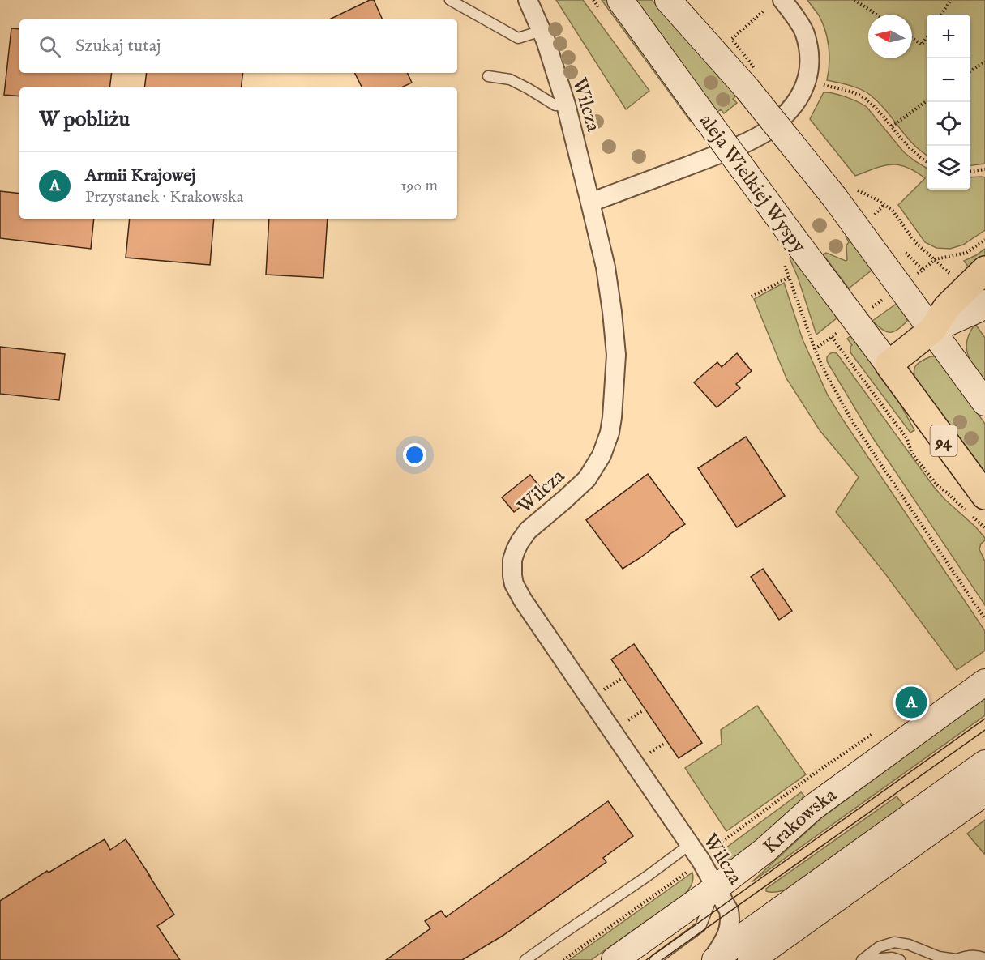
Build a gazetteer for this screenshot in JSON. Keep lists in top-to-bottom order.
{
  "streets": {
    "main road": ["aleja Wielkiej Wyspy", "94", "Krakowska"],
    "street": ["Wilcza"]
  },
  "crossings": [
    ["Wilcza", "Krakowska"],
    ["aleja Wielkiej Wyspy", "94"]
  ],
  "north": "left",
  "page": {
    "map_buttons": ["+", "−"],
    "search": "Szukaj tutaj",
    "heading": "W pobliżu",
    "list": [
      {
        "mark": "A",
        "name": "Armii Krajowej",
        "note": "Przystanek · Krakowska",
        "value": "190 m"
      }
    ],
    "pins": "A"
  }
}
